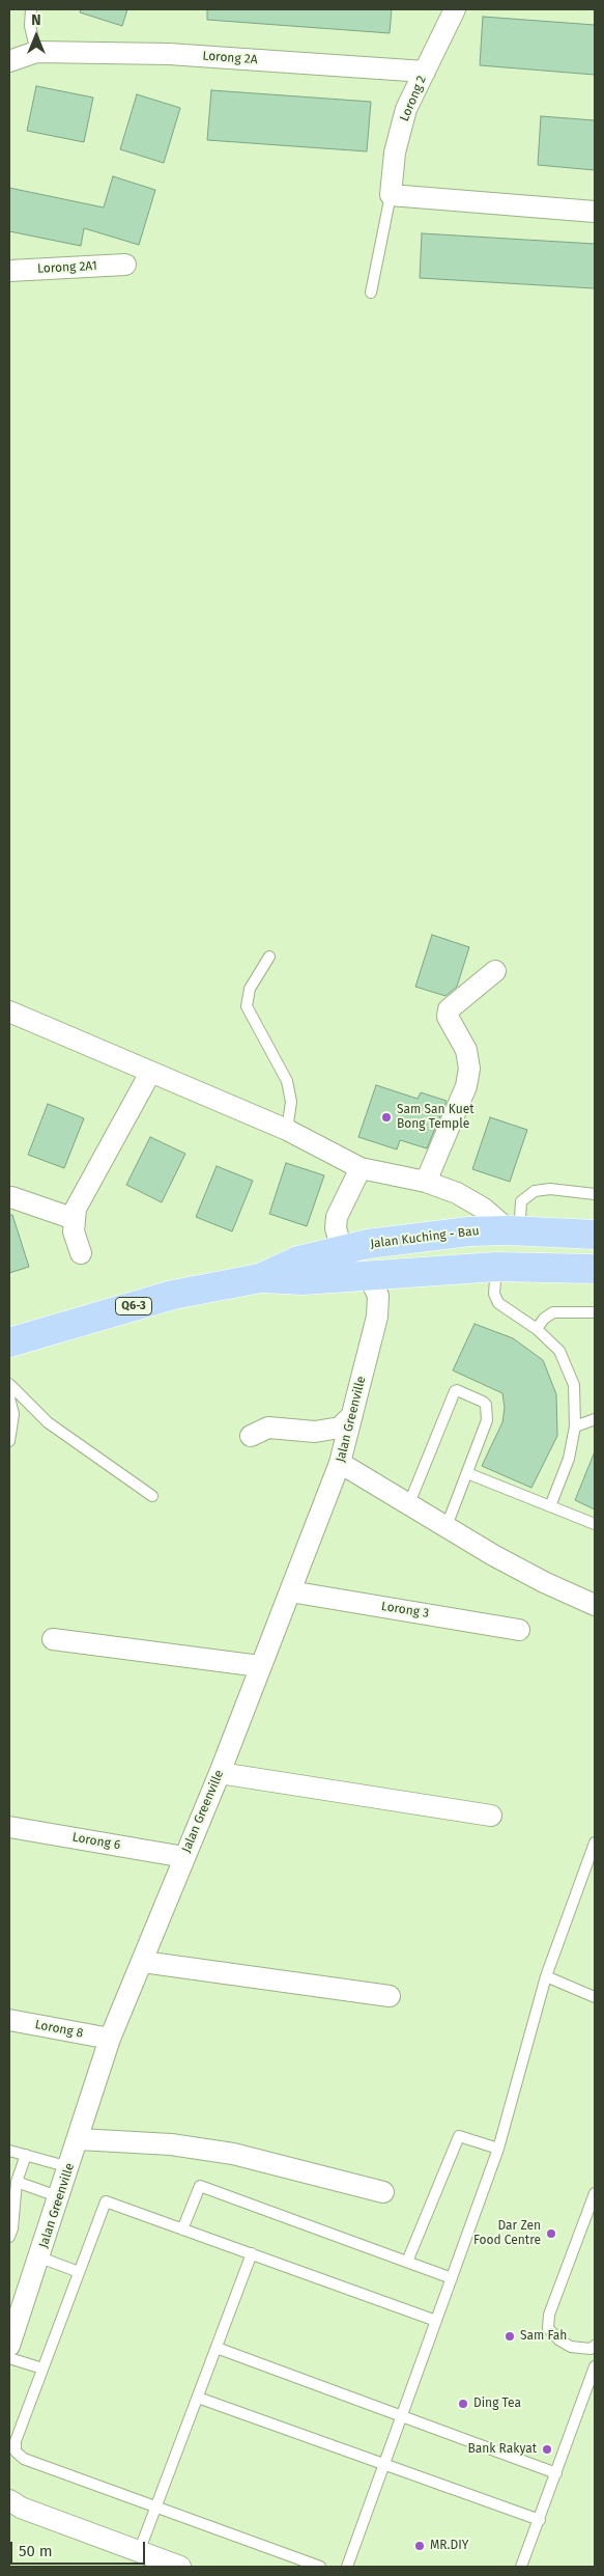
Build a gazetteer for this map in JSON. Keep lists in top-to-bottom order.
{
  "streets": {
    "main road": ["Jalan Kuching - Bau", "Q6-3"],
    "street": [
      "Lorong 2A",
      "Lorong 2",
      "Lorong 2A1",
      "Jalan Greenville",
      "Lorong 3",
      "Lorong 6",
      "Lorong 8"
    ]
  },
  "crossings": [
    ["Lorong 2A", "Lorong 2"],
    ["Jalan Kuching - Bau", "Jalan Greenville"],
    ["Jalan Greenville", "Lorong 3"],
    ["Jalan Greenville", "Lorong 6"],
    ["Jalan Greenville", "Lorong 8"]
  ],
  "places": [
    "Sam San Kuet Bong Temple",
    "Dar Zen Food Centre",
    "Sam Fah",
    "Ding Tea",
    "Bank Rakyat",
    "MR.DIY"
  ],
  "scale_bar": "50 m",
  "north": "top"
}
